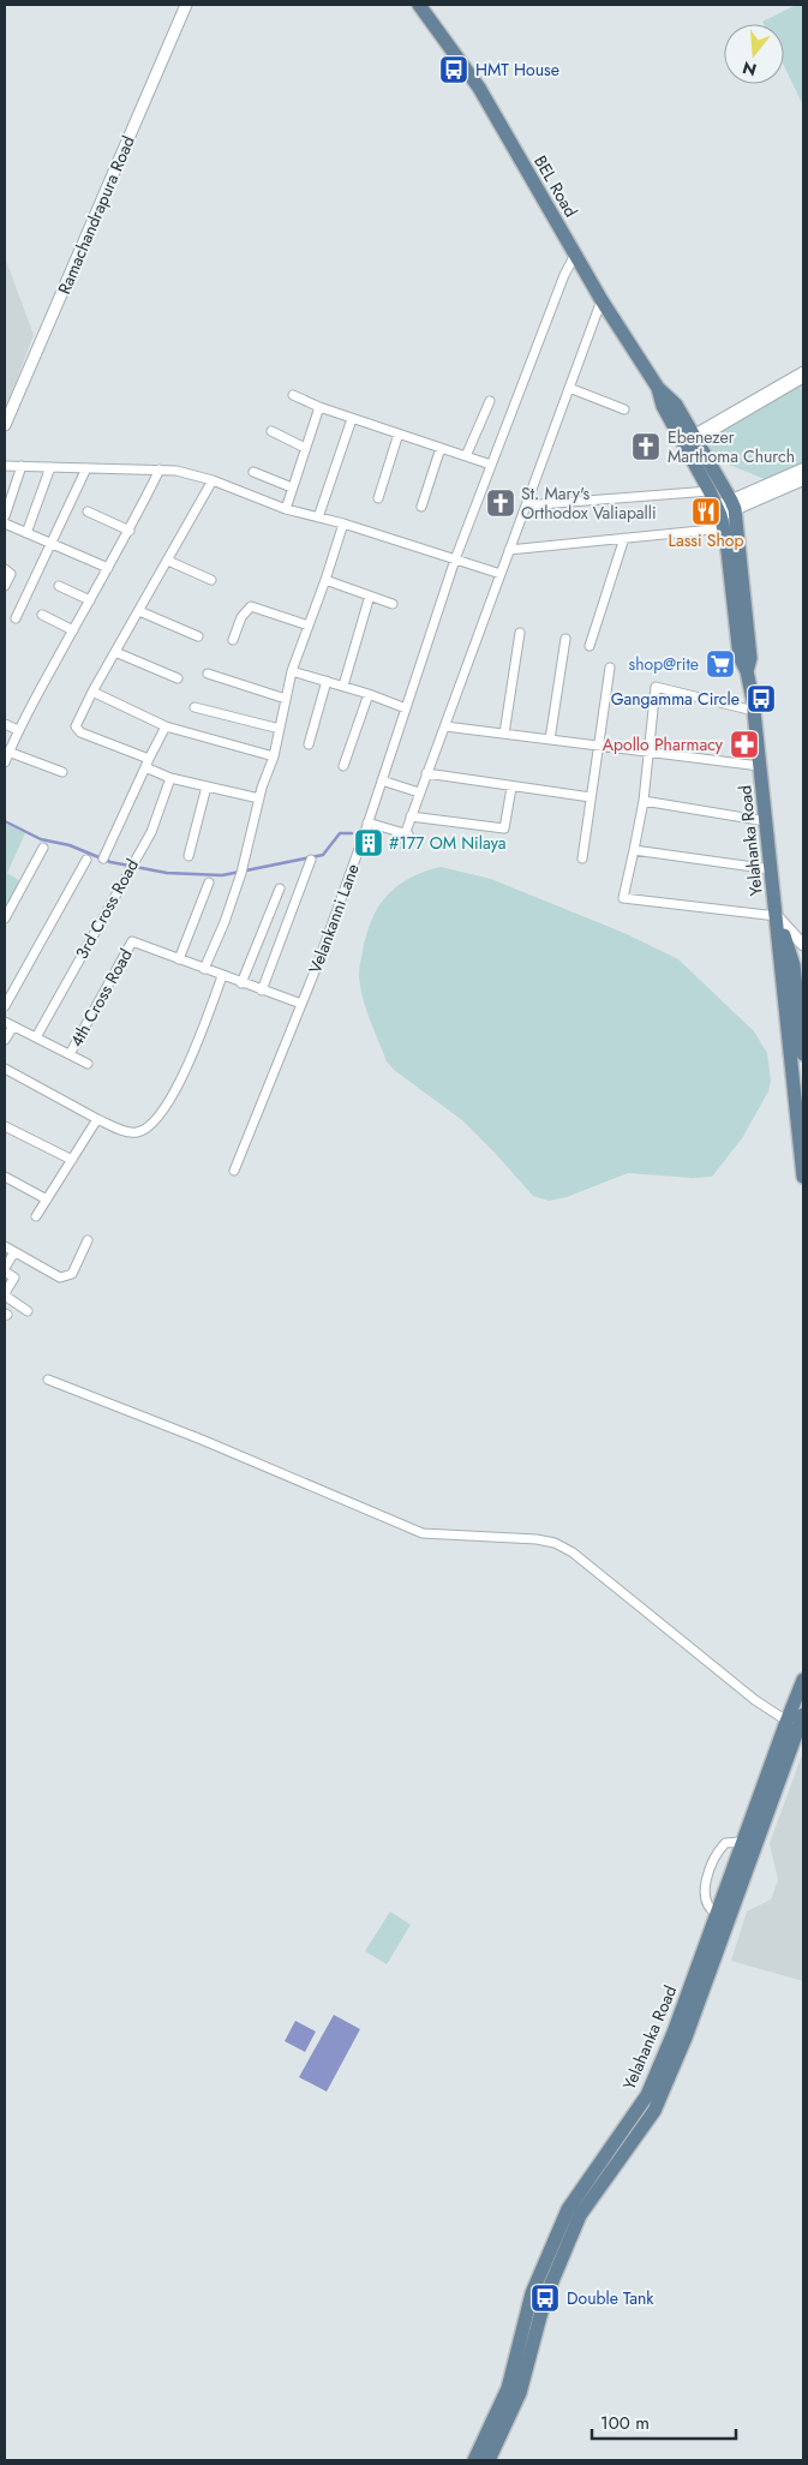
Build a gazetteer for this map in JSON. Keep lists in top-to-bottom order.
{
  "streets": {
    "main road": ["BEL Road", "Yelahanka Road"],
    "street": [
      "Ramachandrapura Road",
      "3rd Cross Road",
      "Velankanni Lane",
      "4th Cross Road"
    ]
  },
  "crossings": [
    ["BEL Road", "Yelahanka Road"],
    ["BEL Road", "Velankanni Lane"]
  ],
  "places": {
    "bus stop": ["HMT House", "Gangamma Circle", "Double Tank"],
    "church": ["Ebenezer Marthoma Church", "St. Mary's Orthodox Valiapalli"],
    "restaurant": ["Lassi Shop"],
    "supermarket": ["shop@rite"],
    "pharmacy": ["Apollo Pharmacy"],
    "building": ["#177 OM Nilaya"]
  },
  "scale_bar": "100 m",
  "north": "bottom"
}
